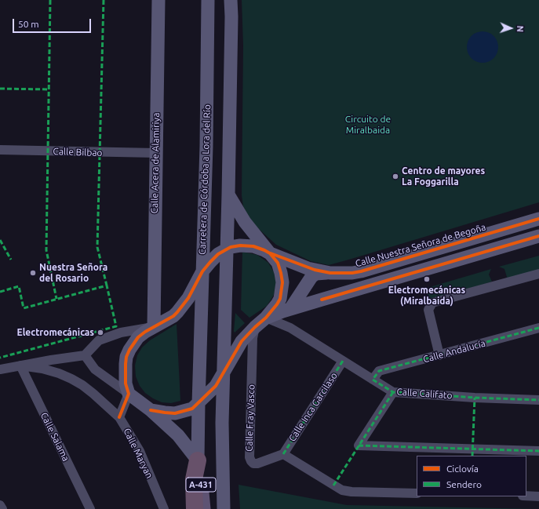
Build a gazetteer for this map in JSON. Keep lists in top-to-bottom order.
{
  "streets": {
    "main road": ["Carretera de Córdoba a Lora del Río", "A-431"],
    "street": [
      "Calle Bilbao",
      "Calle Acera de Alamiriya",
      "Calle Nuestra Señora de Begoña",
      "Calle Andalucía",
      "Calle Califato",
      "Calle Inca Garcilaso",
      "Calle Fray Vasco",
      "Calle Salama",
      "Calle Maryan"
    ]
  },
  "crossings": [
    ["Calle Bilbao", "Calle Acera de Alamiriya"],
    ["Calle Nuestra Señora de Begoña", "A-431"],
    ["Calle Andalucía", "Calle Califato"],
    ["Calle Califato", "Calle Inca Garcilaso"],
    ["Calle Inca Garcilaso", "Calle Fray Vasco"],
    ["Calle Salama", "Calle Maryan"]
  ],
  "parks": ["Circuito de Miralbaida"],
  "places": [
    "Centro de mayores La Foggarilla",
    "Nuestra Señora del Rosario",
    "Electromecánicas (Miralbaida)",
    "Electromecánicas"
  ],
  "legend": ["Ciclovía", "Sendero"],
  "scale_bar": "50 m",
  "north": "right"
}
